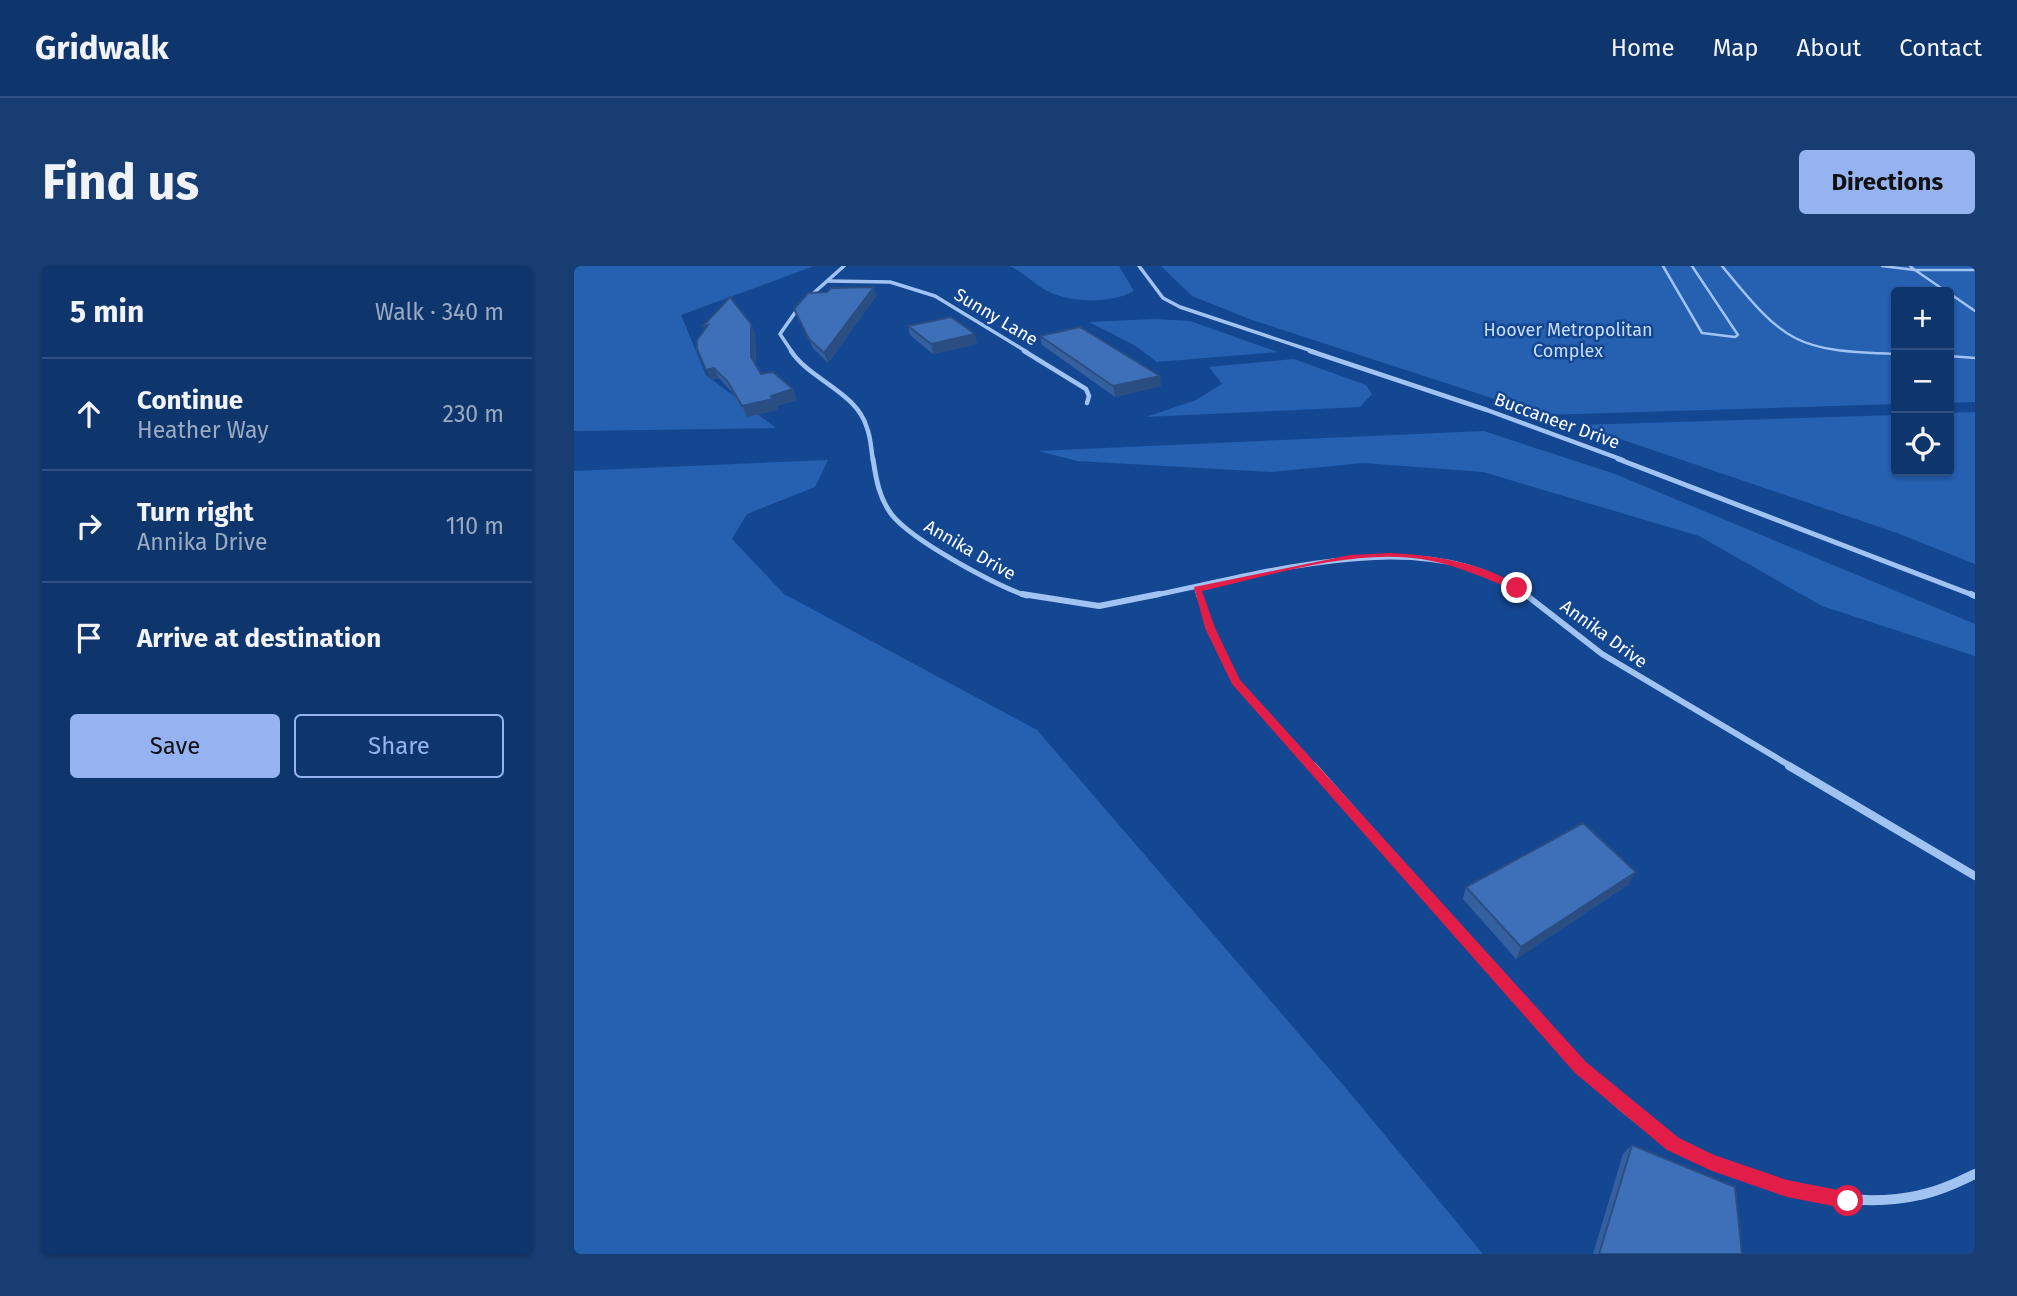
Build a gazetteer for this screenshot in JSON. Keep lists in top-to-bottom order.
{
  "streets": {
    "street": ["Sunny Lane", "Buccaneer Drive", "Annika Drive"]
  },
  "crossings": [
    ["Sunny Lane", "Annika Drive"]
  ],
  "parks": ["Hoover Metropolitan Complex"],
  "page": {
    "header": "Gridwalk",
    "nav": [
      "Home",
      "Map",
      "About",
      "Contact"
    ],
    "buttons": [
      "Directions",
      ["Save", "Share"]
    ],
    "title": "Find us",
    "heading": ["5 min", "Walk · 340 m"],
    "map_buttons": ["+", "−"],
    "list": [
      ["Continue", "Heather Way", "230 m"],
      ["Turn right", "Annika Drive", "110 m"],
      "Arrive at destination"
    ]
  }
}
